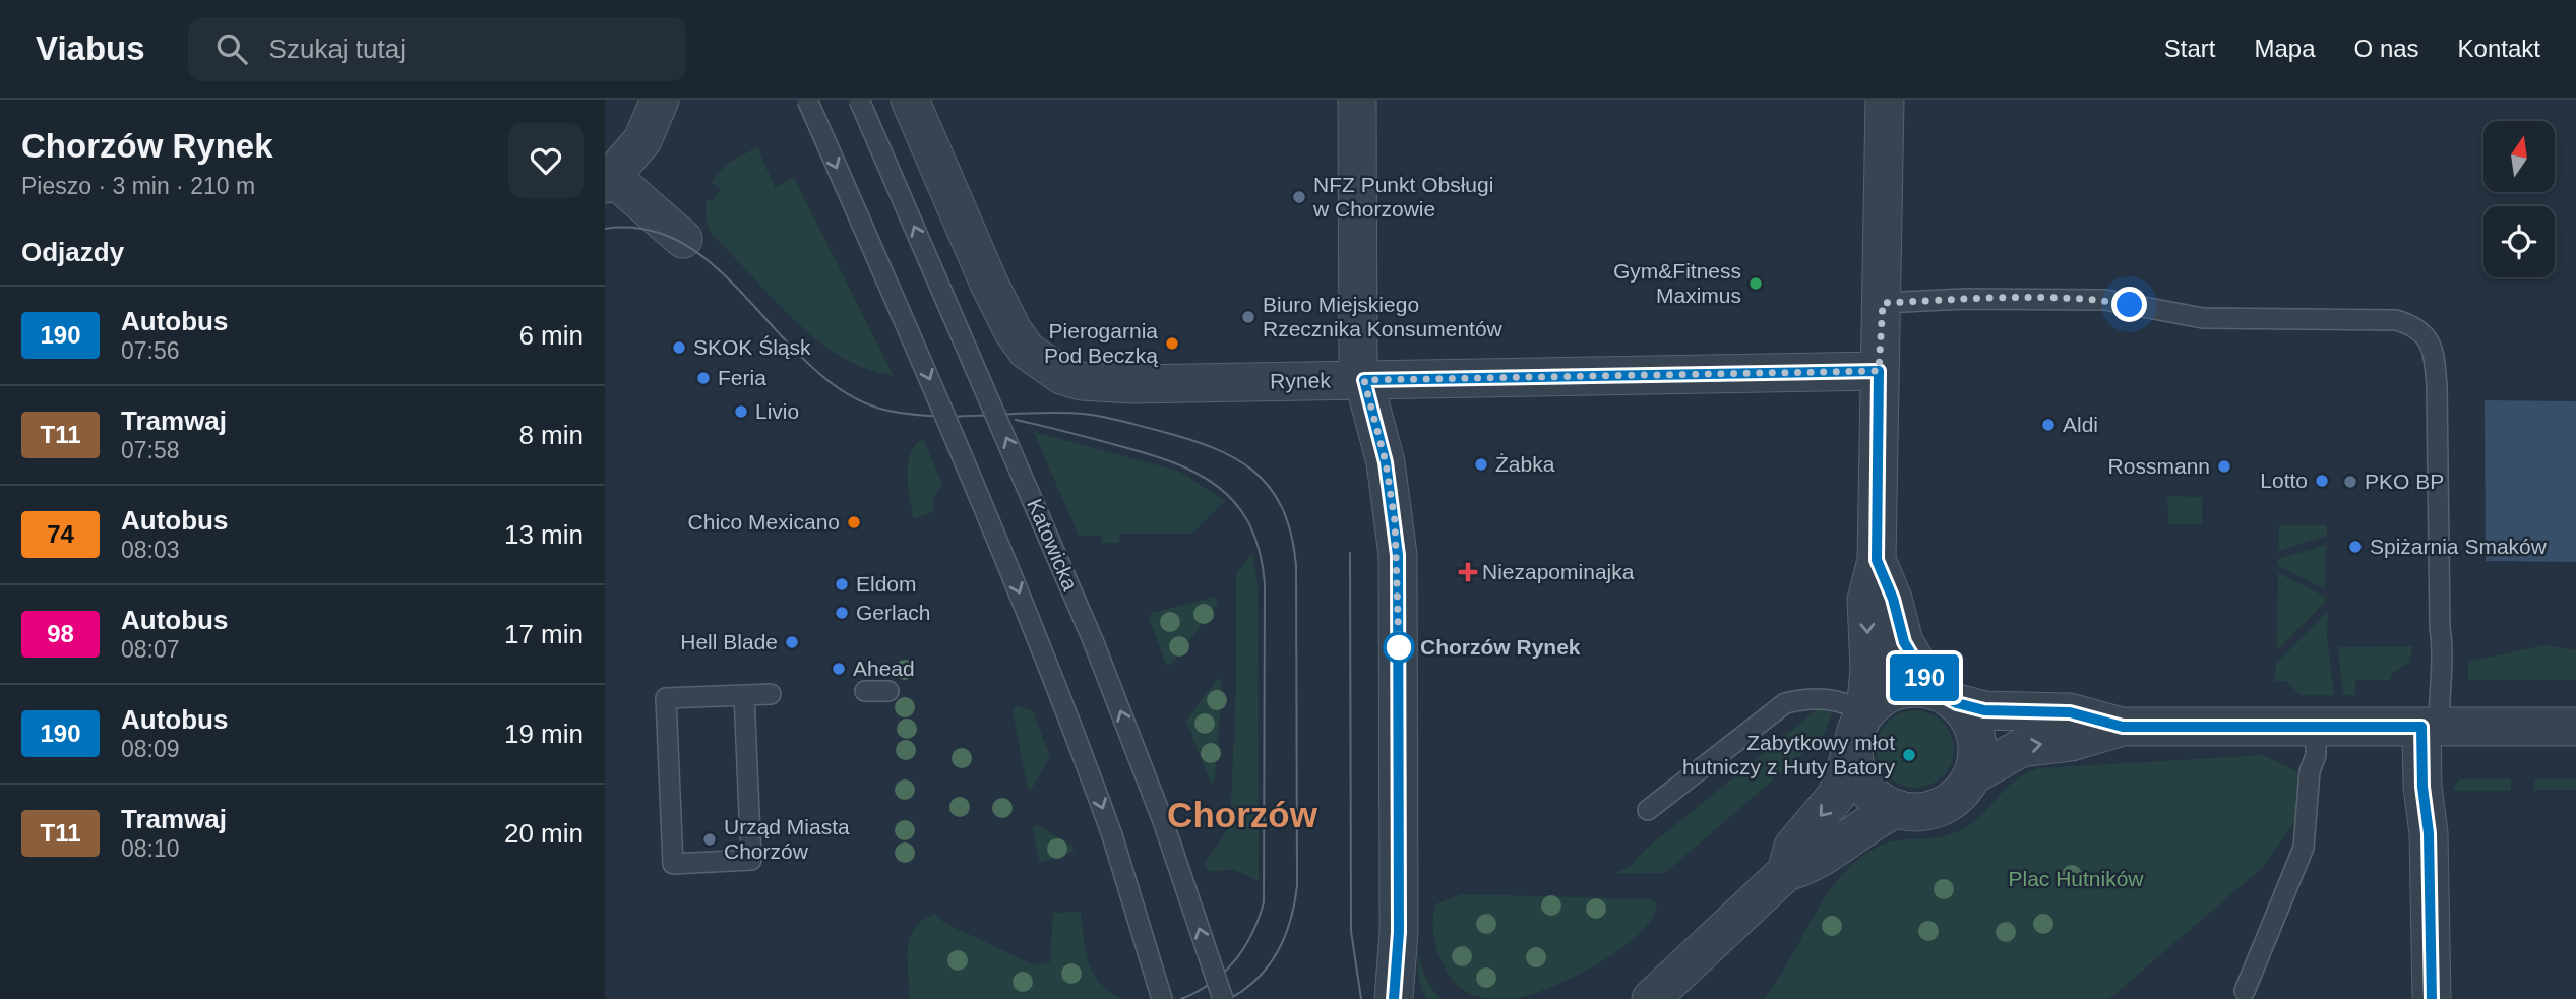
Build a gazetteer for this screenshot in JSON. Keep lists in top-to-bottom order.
{
  "streets": {
    "street": ["Rynek"],
    "lane": ["Katowicka"]
  },
  "districts": ["Chorzów"],
  "parks": ["Plac Hutników"],
  "places": {
    "other": [
      "NFZ Punkt Obsługi w Chorzowie",
      "Gym&Fitness Maximus",
      "Biuro Miejskiego Rzecznika Konsumentów",
      "Pierogarnia Pod Beczką",
      "SKOK Śląsk",
      "Feria",
      "Livio",
      "Aldi",
      "Żabka",
      "Rossmann",
      "Lotto",
      "PKO BP",
      "Chico Mexicano",
      "Spiżarnia Smaków",
      "Eldom",
      "Gerlach",
      "Hell Blade",
      "Chorzów Rynek",
      "Ahead",
      "Zabytkowy młot hutniczy z Huty Batory",
      "Urząd Miasta Chorzów"
    ],
    "health": ["Niezapominajka"]
  },
  "lines": ["bus line 190"],
  "north": "top",
  "page": {
    "header": "Viabus",
    "search": "Szukaj tutaj",
    "nav": [
      "Start",
      "Mapa",
      "O nas",
      "Kontakt"
    ],
    "heading": [
      ["Chorzów Rynek", "Pieszo · 3 min · 210 m"],
      "Odjazdy"
    ],
    "on_map": "190",
    "list": [
      {
        "mark": "190",
        "name": "Autobus",
        "note": "07:56",
        "value": "6 min"
      },
      {
        "mark": "T11",
        "name": "Tramwaj",
        "note": "07:58",
        "value": "8 min"
      },
      {
        "mark": "74",
        "name": "Autobus",
        "note": "08:03",
        "value": "13 min"
      },
      {
        "mark": "98",
        "name": "Autobus",
        "note": "08:07",
        "value": "17 min"
      },
      {
        "mark": "190",
        "name": "Autobus",
        "note": "08:09",
        "value": "19 min"
      },
      {
        "mark": "T11",
        "name": "Tramwaj",
        "note": "08:10",
        "value": "20 min"
      }
    ]
  }
}
